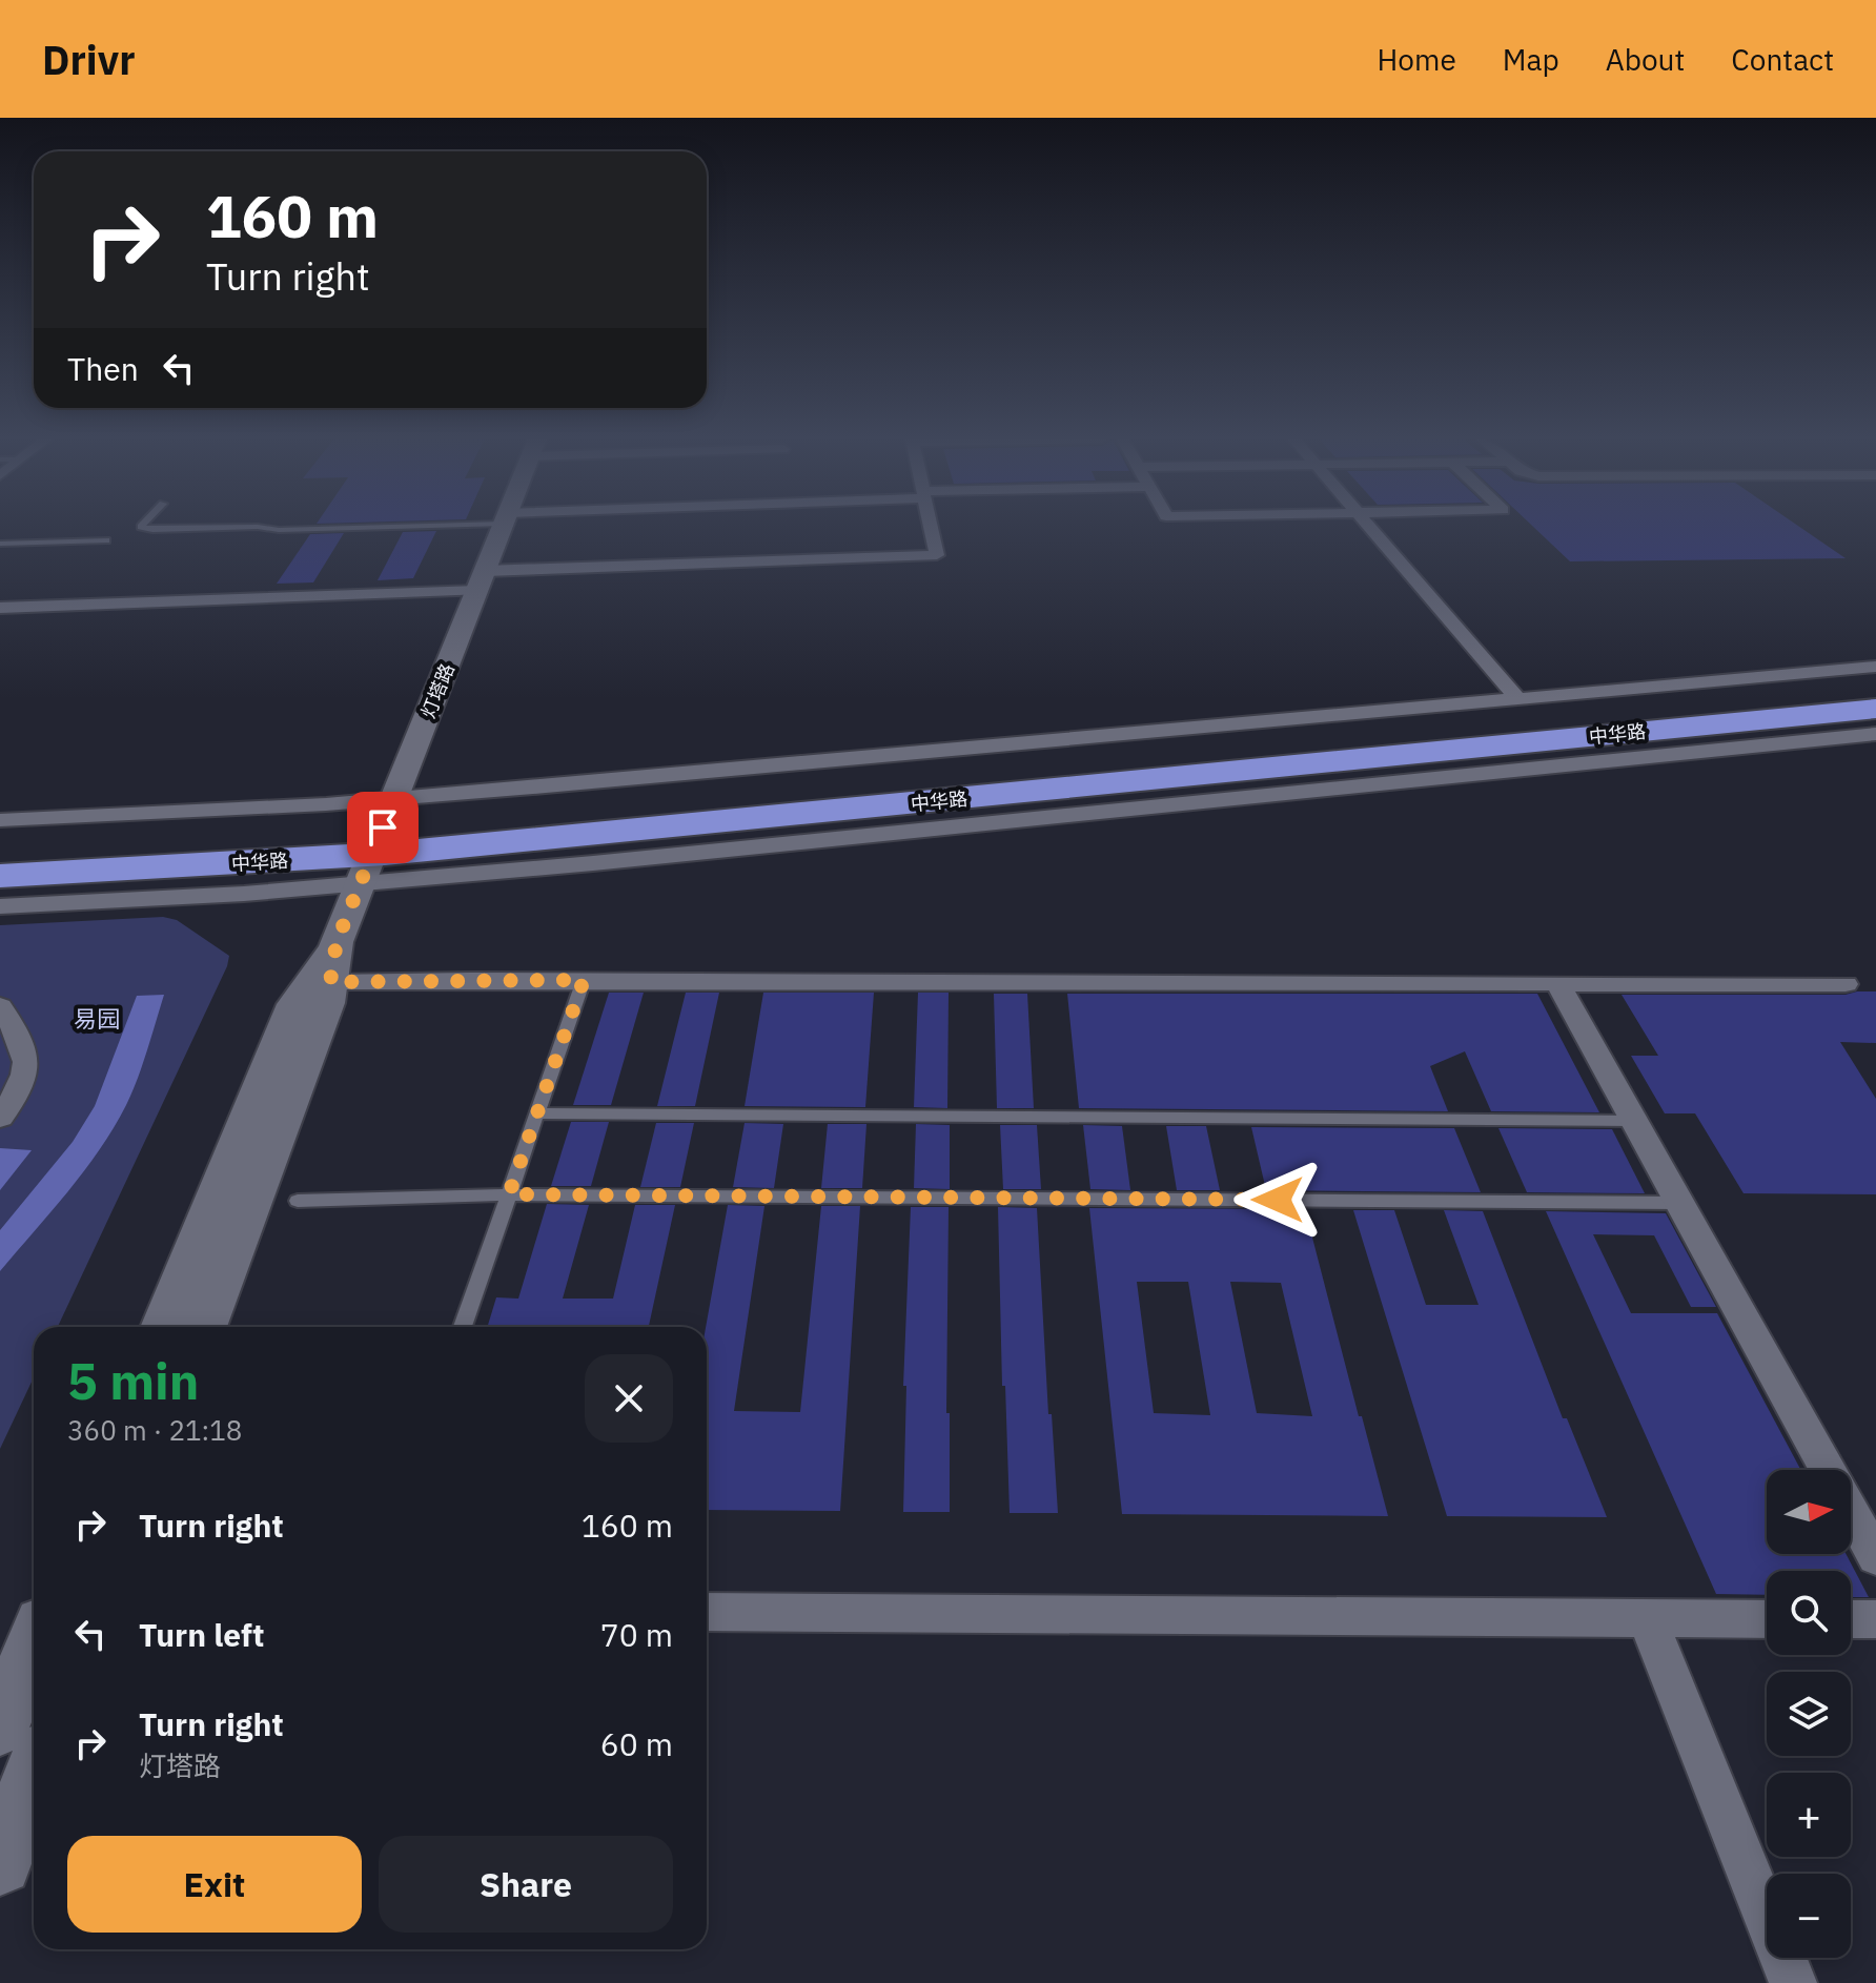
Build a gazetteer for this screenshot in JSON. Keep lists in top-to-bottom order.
{
  "streets": {
    "highway": ["中华路"],
    "street": ["灯塔路"]
  },
  "crossings": [
    ["灯塔路", "中华路"]
  ],
  "parks": ["易园"],
  "north": "right",
  "page": {
    "header": "Drivr",
    "nav": [
      "Home",
      "Map",
      "About",
      "Contact"
    ],
    "turn": ["160 m", "Turn right"],
    "then": "Then",
    "heading": ["5 min", "360 m · 21:18"],
    "map_buttons": ["+", "−"],
    "list": [
      {
        "name": "Turn right",
        "value": "160 m"
      },
      {
        "name": "Turn left",
        "value": "70 m"
      },
      {
        "name": "Turn right",
        "note": "灯塔路",
        "value": "60 m"
      }
    ],
    "buttons": ["Exit", "Share"]
  }
}
